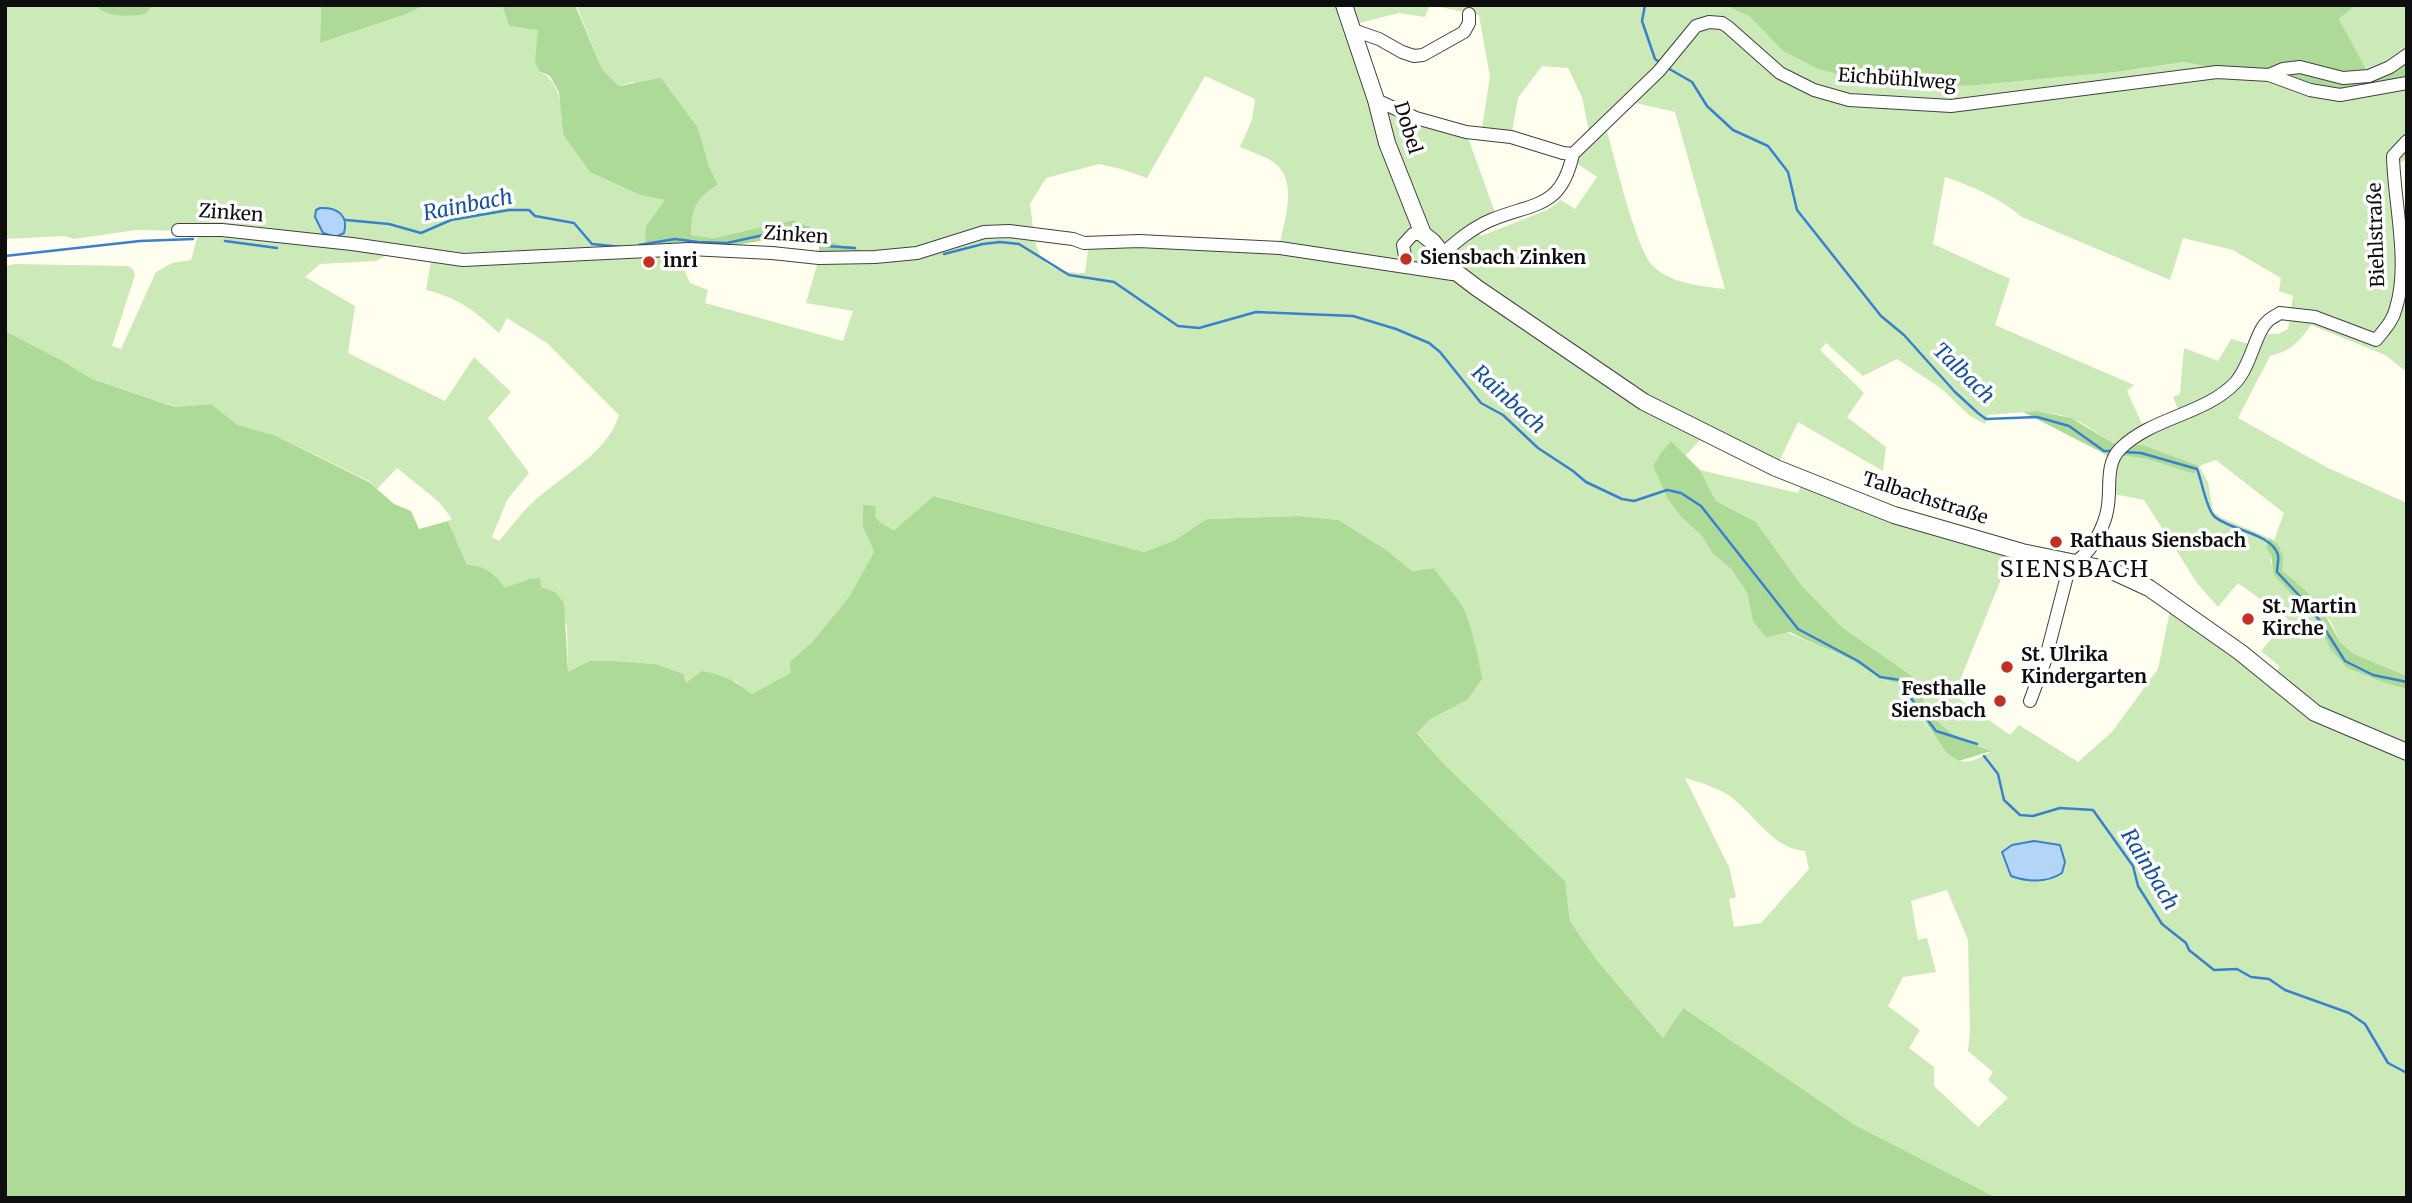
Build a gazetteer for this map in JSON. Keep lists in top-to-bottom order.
{
  "streets": {
    "street": [
      "Eichbühlweg",
      "Dobel",
      "Zinken",
      "Biehlstraße",
      "Talbachstraße"
    ]
  },
  "crossings": [
    ["Eichbühlweg", "Dobel"],
    ["Eichbühlweg", "Talbachstraße"],
    ["Dobel", "Talbachstraße"],
    ["Zinken", "Talbachstraße"],
    ["Biehlstraße", "Talbachstraße"]
  ],
  "districts": ["SIENSBACH"],
  "water": ["Rainbach", "Talbach"],
  "places": [
    "Siensbach Zinken",
    "inri",
    "Rathaus Siensbach",
    "St. Martin Kirche",
    "St. Ulrika Kindergarten",
    "Festhalle Siensbach"
  ]
}
